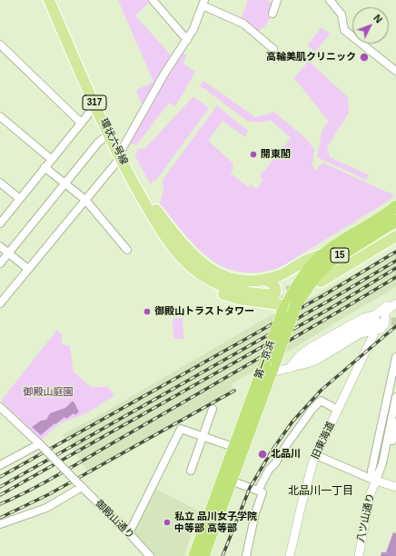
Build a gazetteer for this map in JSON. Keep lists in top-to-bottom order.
{
  "streets": {
    "highway": ["15", "第一京浜"],
    "main road": ["317", "環状六号線"],
    "street": ["旧東海道", "八ツ山通り", "御殿山通り"]
  },
  "crossings": [
    ["317", "環状六号線"],
    ["317", "第一京浜"]
  ],
  "districts": ["北品川一丁目"],
  "parks": ["御殿山庭園"],
  "places": [
    "高輪美肌クリニック",
    "開東閣",
    "御殿山トラストタワー",
    "北品川",
    "私立 品川女子学院 中等部 高等部"
  ],
  "north": "top right"
}
